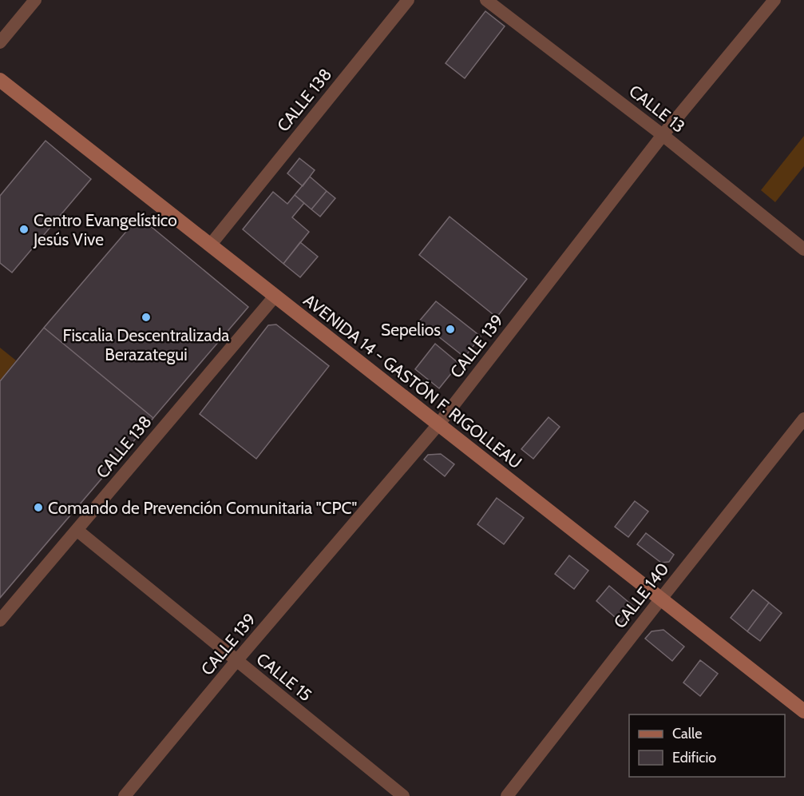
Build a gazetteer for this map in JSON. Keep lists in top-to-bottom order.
{
  "streets": {
    "main road": ["AVENIDA 14 - GASTÓN F. RIGOLLEAU"],
    "street": [
      "CALLE 138",
      "CALLE 13",
      "CALLE 139",
      "CALLE 140",
      "CALLE 15"
    ]
  },
  "crossings": [
    ["CALLE 138", "AVENIDA 14 - GASTÓN F. RIGOLLEAU"],
    ["CALLE 138", "CALLE 15"],
    ["CALLE 13", "CALLE 139"],
    ["CALLE 139", "AVENIDA 14 - GASTÓN F. RIGOLLEAU"],
    ["CALLE 139", "CALLE 15"],
    ["AVENIDA 14 - GASTÓN F. RIGOLLEAU", "CALLE 140"]
  ],
  "places": [
    "Centro Evangelístico Jesús Vive",
    "Fiscalia Descentralizada Berazategui",
    "Sepelios",
    "Comando de Prevención Comunitaria \"CPC\""
  ],
  "legend": ["Calle", "Edificio"]
}
